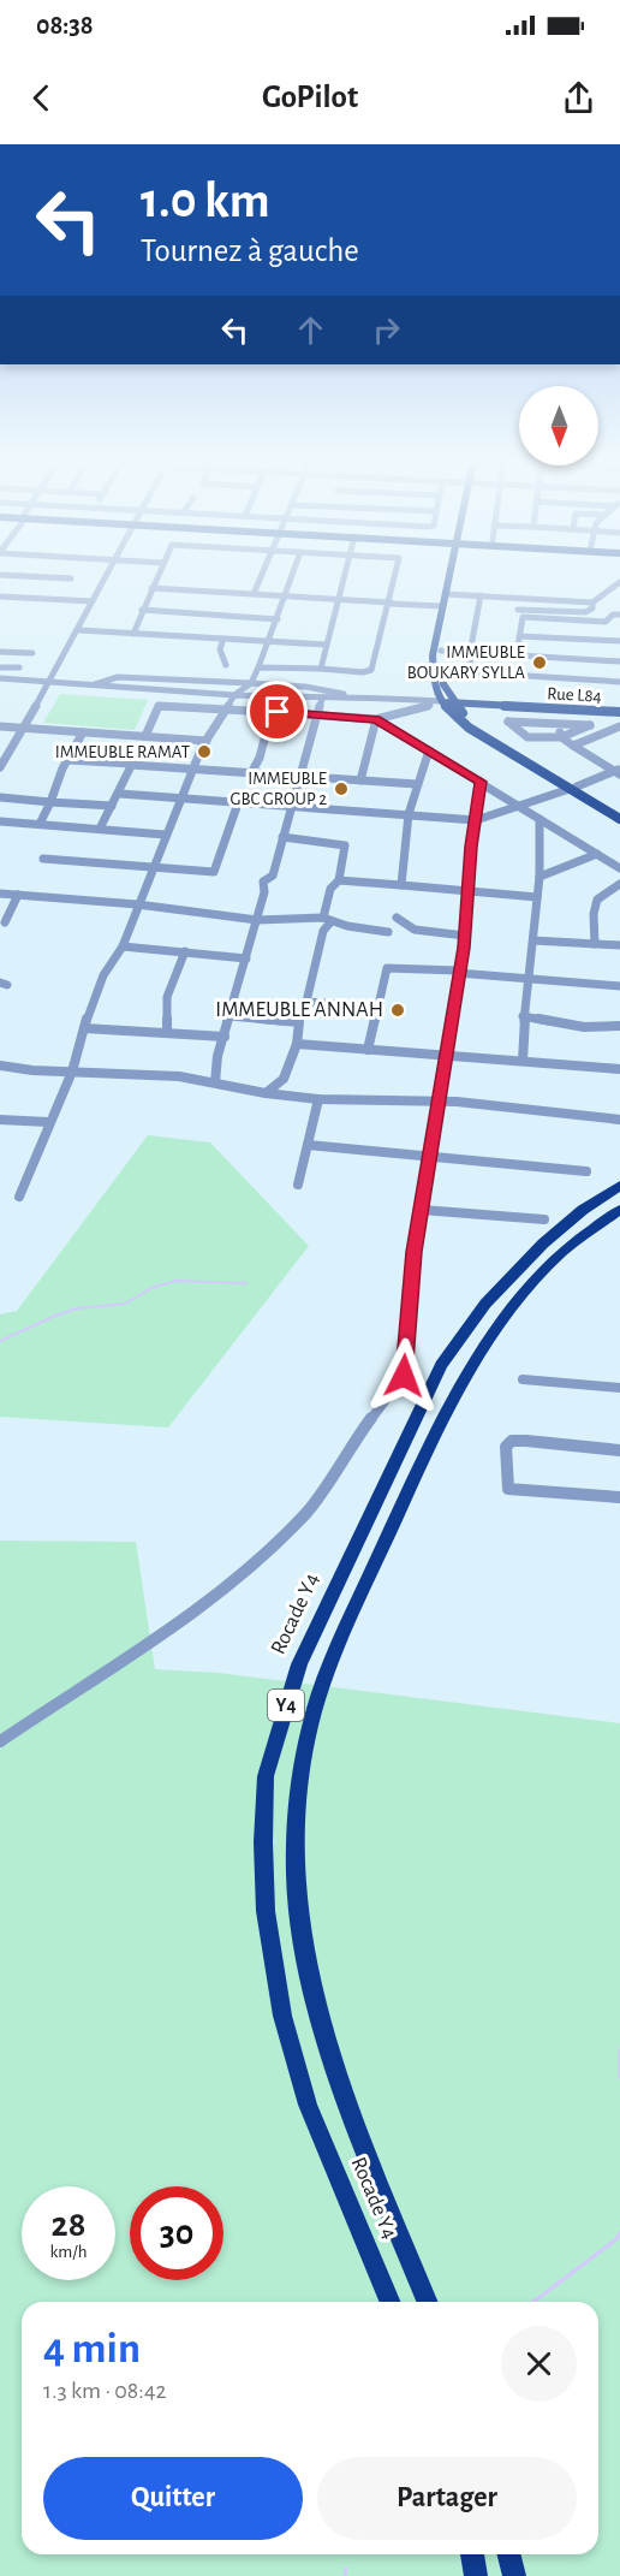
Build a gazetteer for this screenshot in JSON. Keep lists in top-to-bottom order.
{
  "streets": {
    "highway": ["Rocade Y4", "Y4"],
    "main road": ["Rue L84"]
  },
  "places": [
    "IMMEUBLE BOUKARY SYLLA",
    "IMMEUBLE RAMAT",
    "IMMEUBLE GBC GROUP 2",
    "IMMEUBLE ANNAH"
  ],
  "north": "bottom",
  "page": {
    "status": "08:38",
    "header": "GoPilot",
    "turn": ["1.0 km", "Tournez à gauche"],
    "speed": "28 km/h",
    "limit": "30",
    "heading": ["4 min", "1.3 km · 08:42"],
    "buttons": ["Quitter", "Partager"]
  }
}
